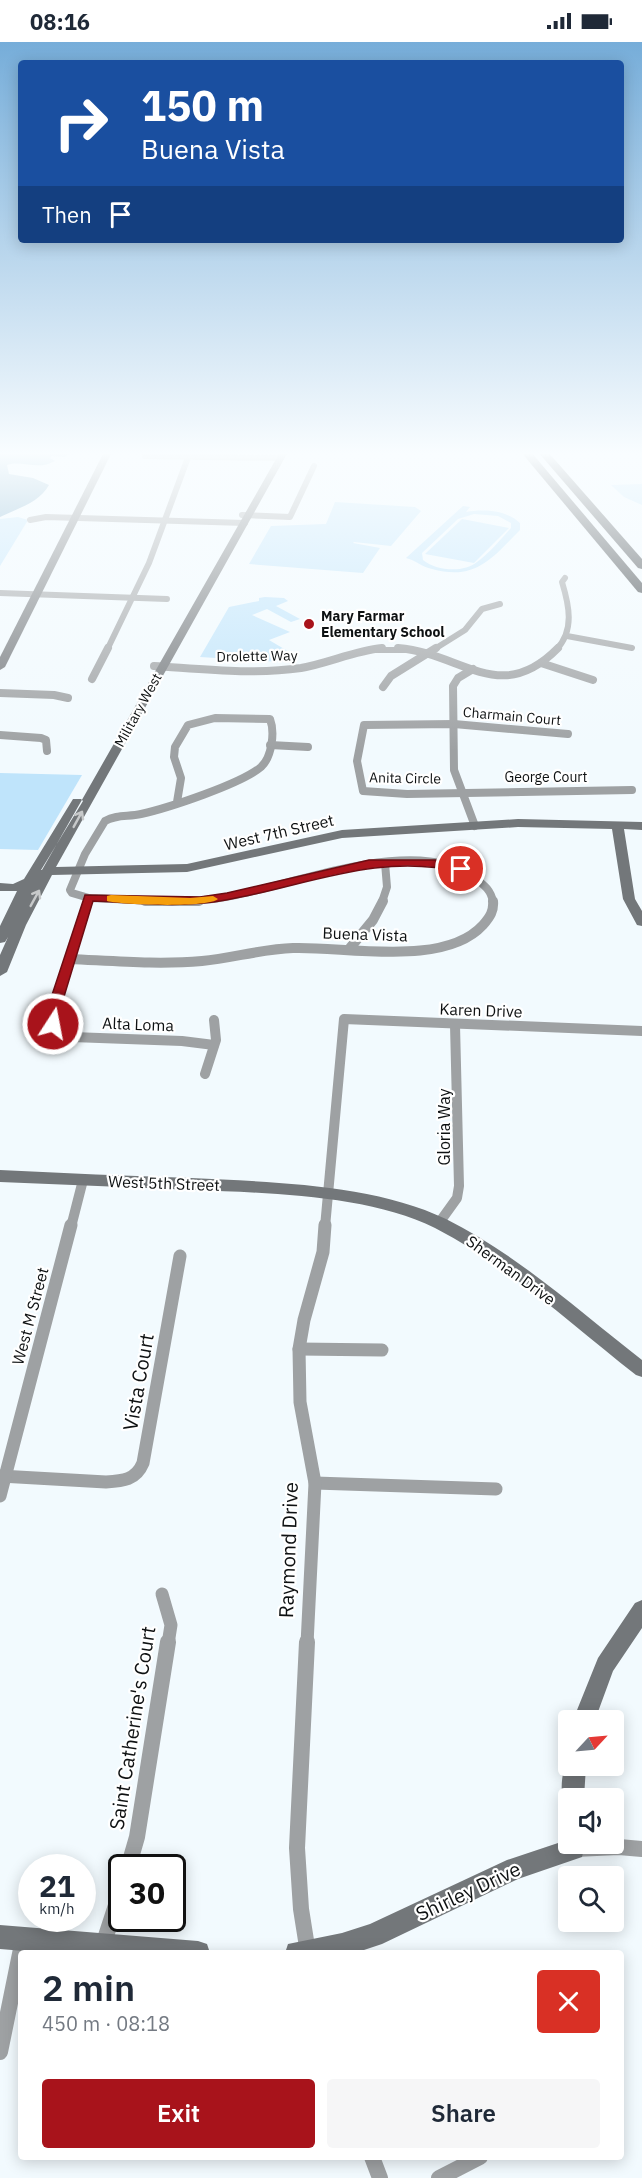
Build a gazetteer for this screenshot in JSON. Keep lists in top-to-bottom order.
{
  "streets": {
    "street": [
      "Drolette Way",
      "Military West",
      "Charmain Court",
      "George Court",
      "Anita Circle",
      "West 7th Street",
      "Buena Vista",
      "Karen Drive",
      "Alta Loma",
      "Gloria Way",
      "West 5th Street",
      "Sherman Drive",
      "West M Street",
      "Vista Court",
      "Raymond Drive",
      "Saint Catherine's Court",
      "Shirley Drive"
    ]
  },
  "crossings": [
    ["Drolette Way", "Military West"],
    ["Military West", "West 7th Street"],
    ["Charmain Court", "Anita Circle"],
    ["George Court", "Anita Circle"],
    ["Buena Vista", "Alta Loma"],
    ["Karen Drive", "Gloria Way"],
    ["Karen Drive", "Raymond Drive"],
    ["Gloria Way", "Sherman Drive"],
    ["West 5th Street", "Sherman Drive"],
    ["West 5th Street", "West M Street"],
    ["West 5th Street", "Raymond Drive"],
    ["Sherman Drive", "Raymond Drive"],
    ["West M Street", "Vista Court"]
  ],
  "places": ["Mary Farmar Elementary School"],
  "north": "top right",
  "page": {
    "status": "08:16",
    "turn": ["150 m", "Buena Vista"],
    "then": "Then",
    "speed": "21 km/h",
    "limit": "30",
    "heading": ["2 min", "450 m · 08:18"],
    "buttons": ["Exit", "Share"]
  }
}
